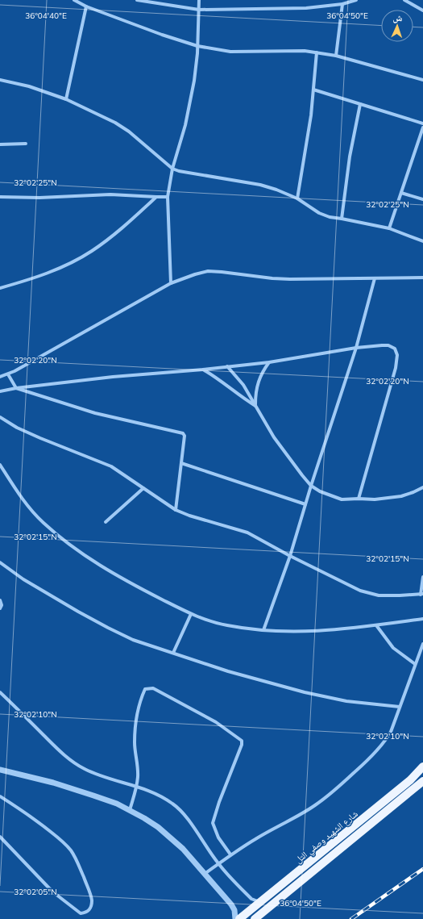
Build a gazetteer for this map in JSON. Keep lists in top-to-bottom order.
{
  "streets": {
    "main road": ["شارع الشهيد وصفي التل"]
  },
  "north": "top",
  "coordinates": [
    "36°04'40\"E",
    "36°04'50\"E",
    "32°02'25\"N",
    "32°02'20\"N",
    "32°02'15\"N",
    "32°02'10\"N",
    "32°02'05\"N"
  ]
}
